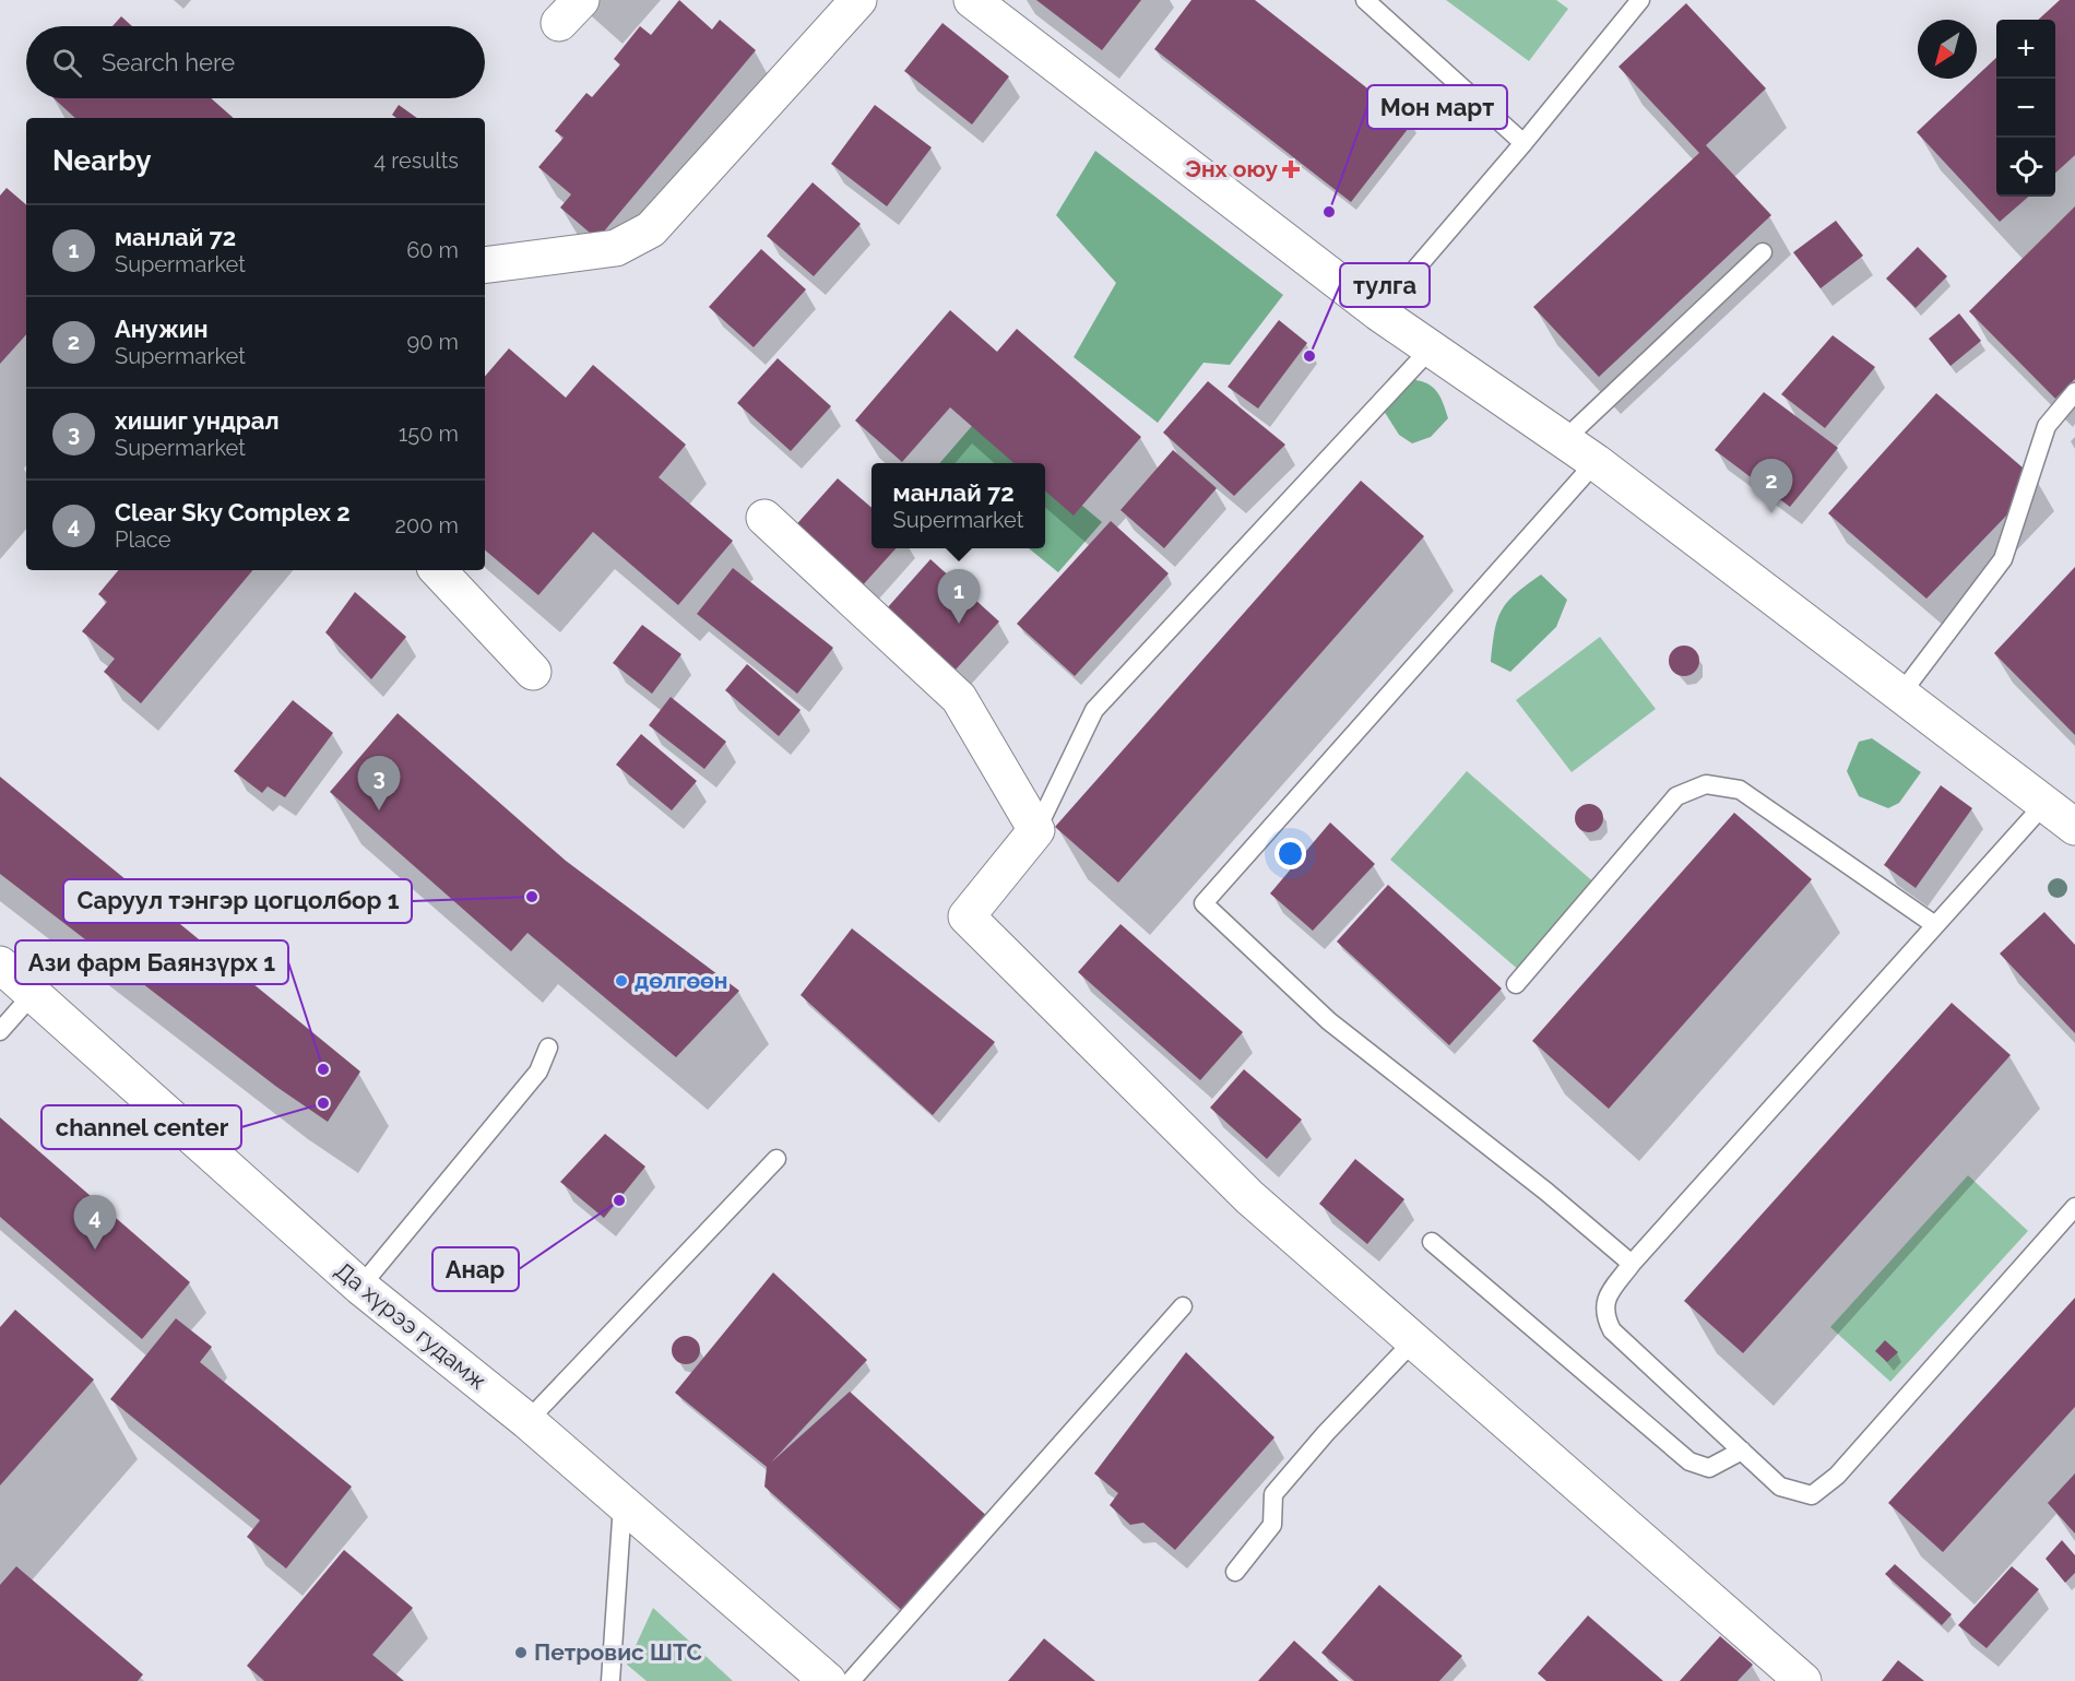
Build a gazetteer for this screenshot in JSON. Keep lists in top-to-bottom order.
{
  "streets": {
    "street": ["Да хүрээ гудамж"]
  },
  "places": {
    "health": ["Энх оюу"],
    "other": [
      "Мон март",
      "тулга",
      "Саруул тэнгэр цогцолбор 1",
      "дөлгөөн",
      "Ази фарм Баянзүрх 1",
      "channel center",
      "Анар",
      "Петровис ШТС"
    ]
  },
  "north": "bottom left",
  "page": {
    "map_buttons": ["+", "−"],
    "search": "Search here",
    "heading": ["Nearby", "4 results"],
    "list": [
      {
        "mark": "1",
        "name": "манлай 72",
        "note": "Supermarket",
        "value": "60 m"
      },
      {
        "mark": "2",
        "name": "Анужин",
        "note": "Supermarket",
        "value": "90 m"
      },
      {
        "mark": "3",
        "name": "хишиг ундрал",
        "note": "Supermarket",
        "value": "150 m"
      },
      {
        "mark": "4",
        "name": "Clear Sky Complex 2",
        "note": "Place",
        "value": "200 m"
      }
    ],
    "pins": [
      "2",
      "1",
      "3",
      "4"
    ],
    "popup": ["манлай 72", "Supermarket"]
  }
}
